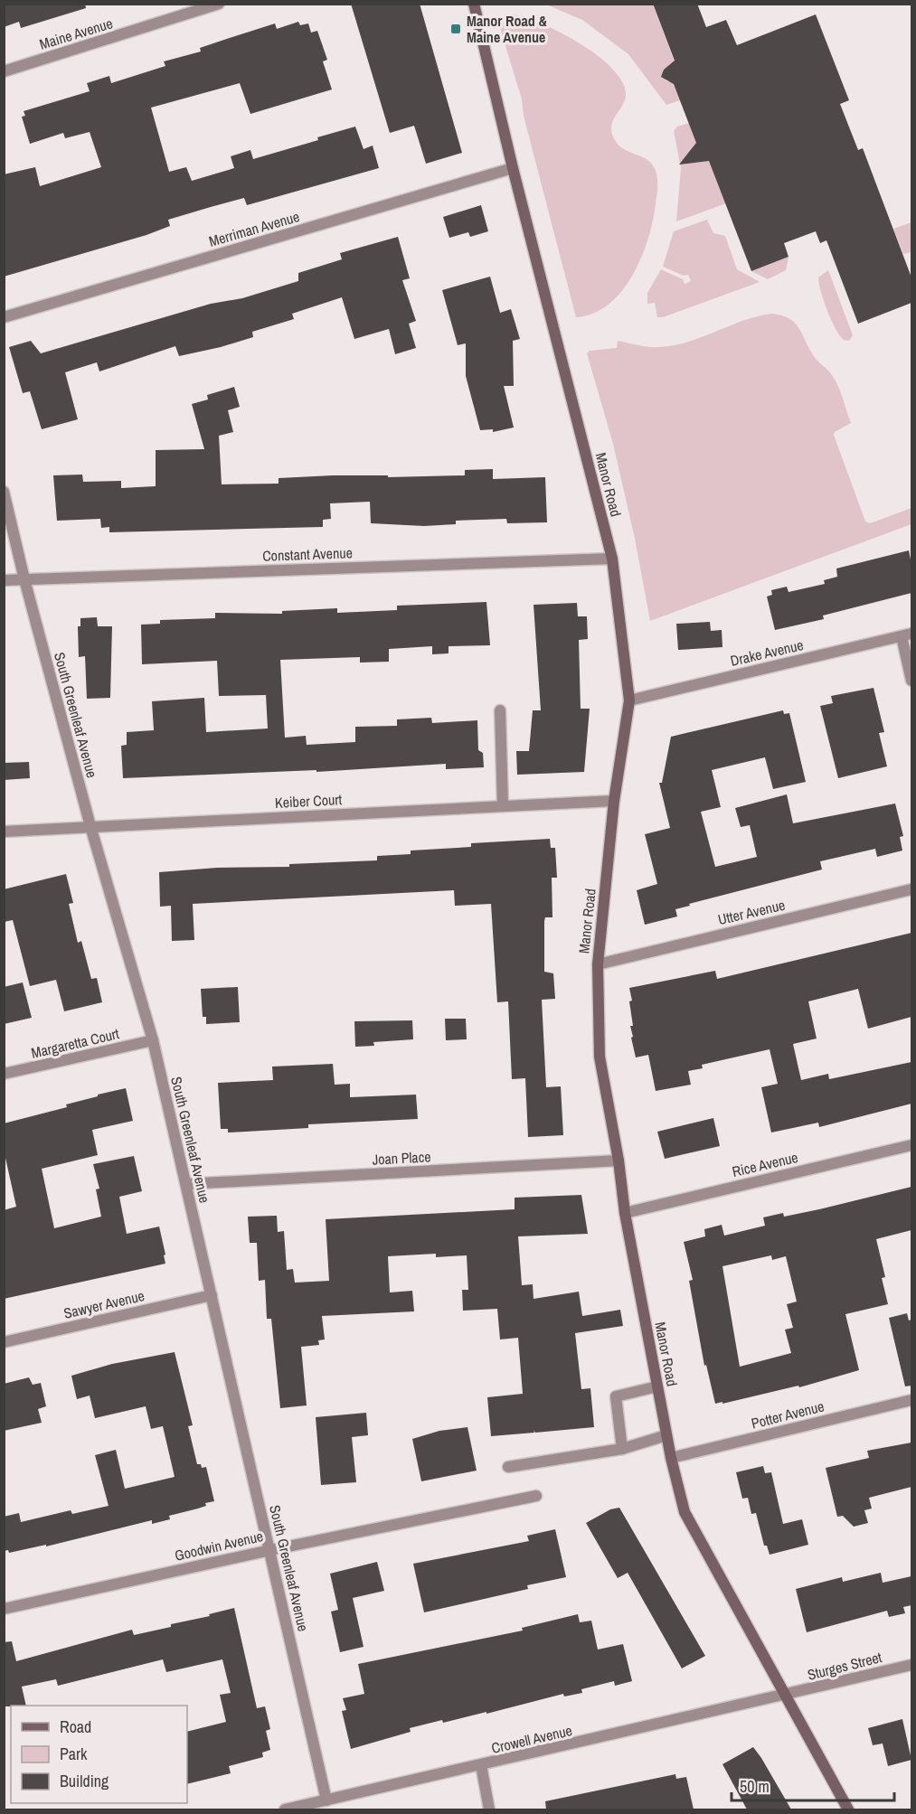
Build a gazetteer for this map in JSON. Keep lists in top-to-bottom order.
{
  "streets": {
    "street": [
      "Maine Avenue",
      "Merriman Avenue",
      "Manor Road",
      "Constant Avenue",
      "Drake Avenue",
      "South Greenleaf Avenue",
      "Keiber Court",
      "Utter Avenue",
      "Margaretta Court",
      "Joan Place",
      "Rice Avenue",
      "Sawyer Avenue",
      "Potter Avenue",
      "Goodwin Avenue",
      "Sturges Street",
      "Crowell Avenue"
    ]
  },
  "crossings": [
    ["Merriman Avenue", "Manor Road"],
    ["Manor Road", "Constant Avenue"],
    ["Manor Road", "Drake Avenue"],
    ["Manor Road", "Keiber Court"],
    ["Manor Road", "Utter Avenue"],
    ["Manor Road", "Joan Place"],
    ["Manor Road", "Rice Avenue"],
    ["Manor Road", "Potter Avenue"],
    ["Manor Road", "Sturges Street"],
    ["Manor Road", "Crowell Avenue"],
    ["Constant Avenue", "South Greenleaf Avenue"],
    ["South Greenleaf Avenue", "Keiber Court"],
    ["South Greenleaf Avenue", "Margaretta Court"],
    ["South Greenleaf Avenue", "Joan Place"],
    ["South Greenleaf Avenue", "Sawyer Avenue"],
    ["South Greenleaf Avenue", "Goodwin Avenue"],
    ["South Greenleaf Avenue", "Crowell Avenue"],
    ["Sturges Street", "Crowell Avenue"]
  ],
  "places": {
    "transit": ["Manor Road & Maine Avenue"]
  },
  "legend": ["Road", "Park", "Building"],
  "scale_bar": "50 m"
}
